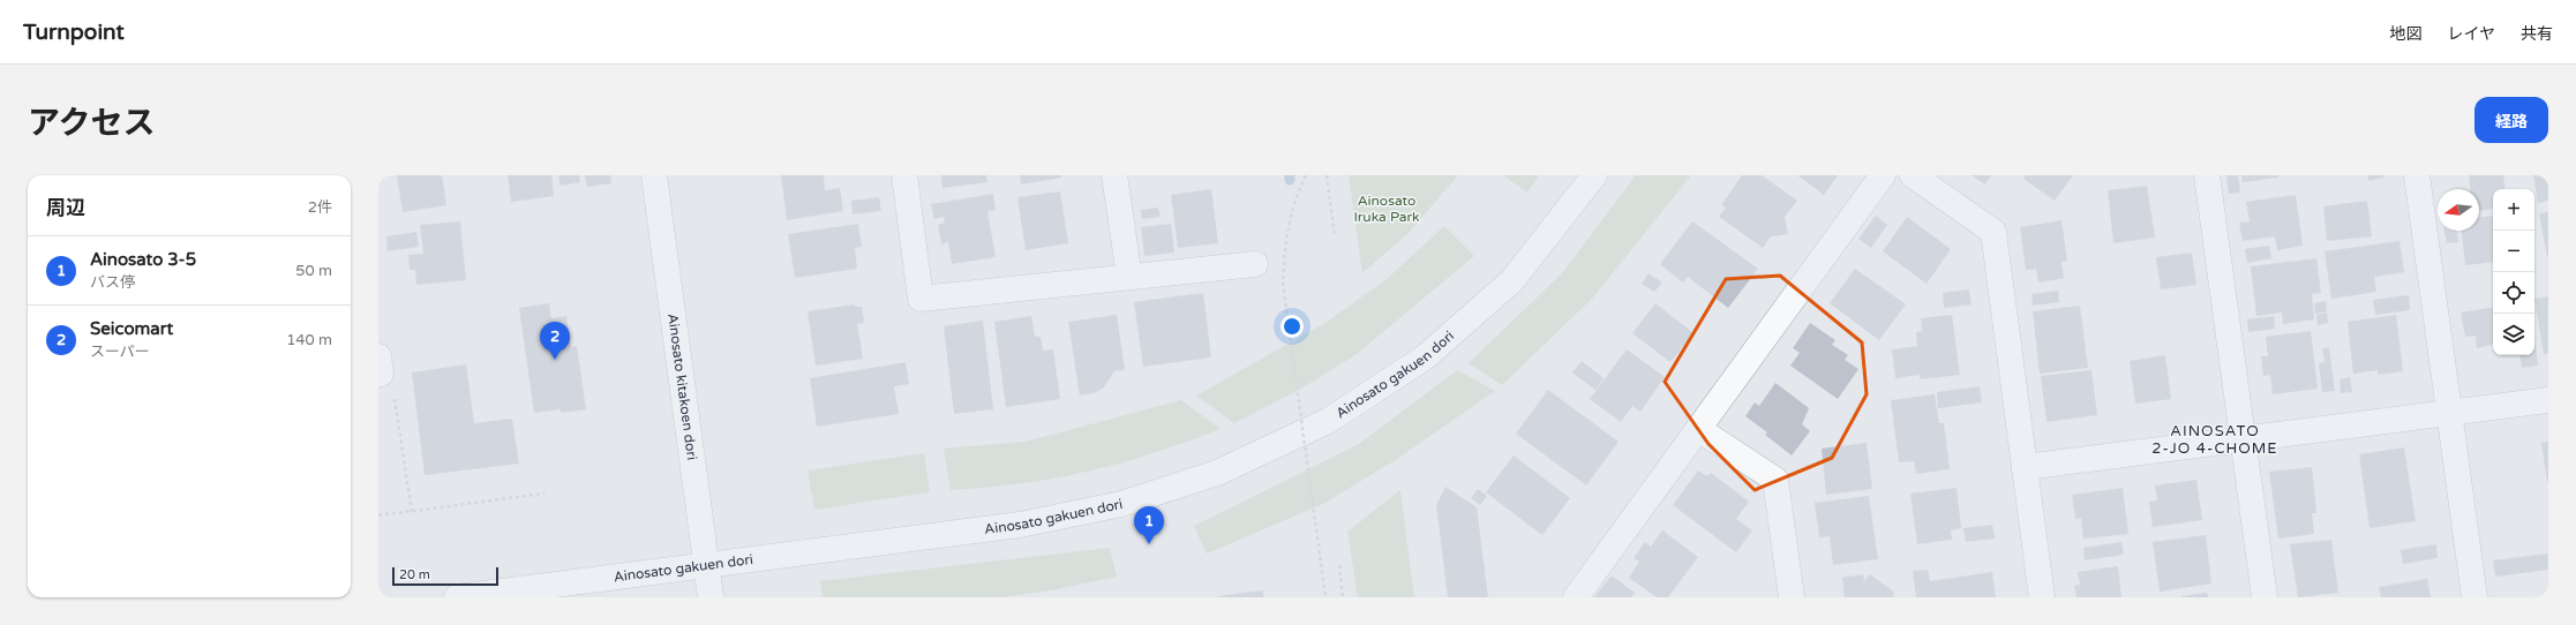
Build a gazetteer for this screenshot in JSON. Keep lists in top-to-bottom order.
{
  "streets": {
    "street": ["Ainosato gakuen dori", "Ainosato kitakoen dori"]
  },
  "crossings": [
    ["Ainosato gakuen dori", "Ainosato kitakoen dori"]
  ],
  "districts": ["AINOSATO 2-JO 4-CHOME"],
  "parks": ["Ainosato Iruka Park"],
  "scale_bar": "20 m",
  "north": "left",
  "page": {
    "header": "Turnpoint",
    "nav": ["地図", "レイヤ", "共有"],
    "title": "アクセス",
    "buttons": "経路",
    "heading": ["周辺", "2件"],
    "map_buttons": ["+", "−"],
    "list": [
      {
        "mark": "1",
        "name": "Ainosato 3-5",
        "note": "バス停",
        "value": "50 m"
      },
      {
        "mark": "2",
        "name": "Seicomart",
        "note": "スーパー",
        "value": "140 m"
      }
    ],
    "pins": ["2", "1"],
    "scale": "20 m"
  }
}
